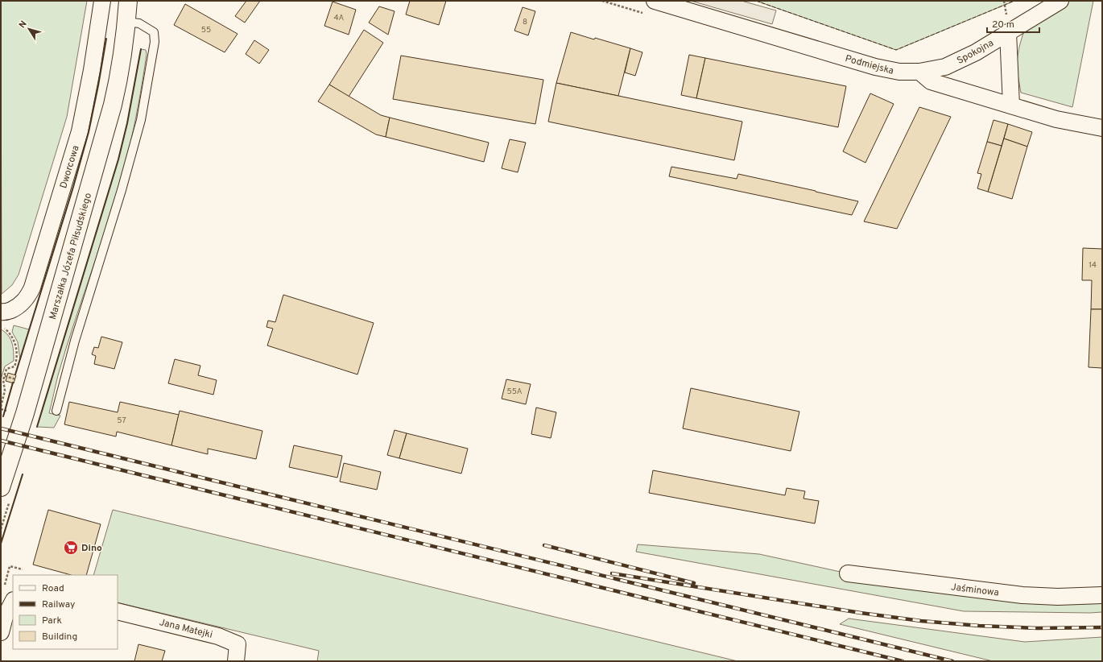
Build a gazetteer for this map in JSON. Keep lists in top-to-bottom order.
{
  "streets": {
    "street": [
      "Spokojna",
      "Podmiejska",
      "Dworcowa",
      "Marszałka Józefa Piłsudskiego",
      "Jaśminowa",
      "Jana Matejki"
    ]
  },
  "crossings": [
    ["Spokojna", "Podmiejska"]
  ],
  "places": {
    "supermarket": ["Dino"]
  },
  "house_numbers": [
    "4A",
    "8",
    "55",
    "14",
    "55A",
    "57"
  ],
  "legend": [
    "Road",
    "Railway",
    "Park",
    "Building"
  ],
  "scale_bar": "20 m",
  "north": "top left"
}
